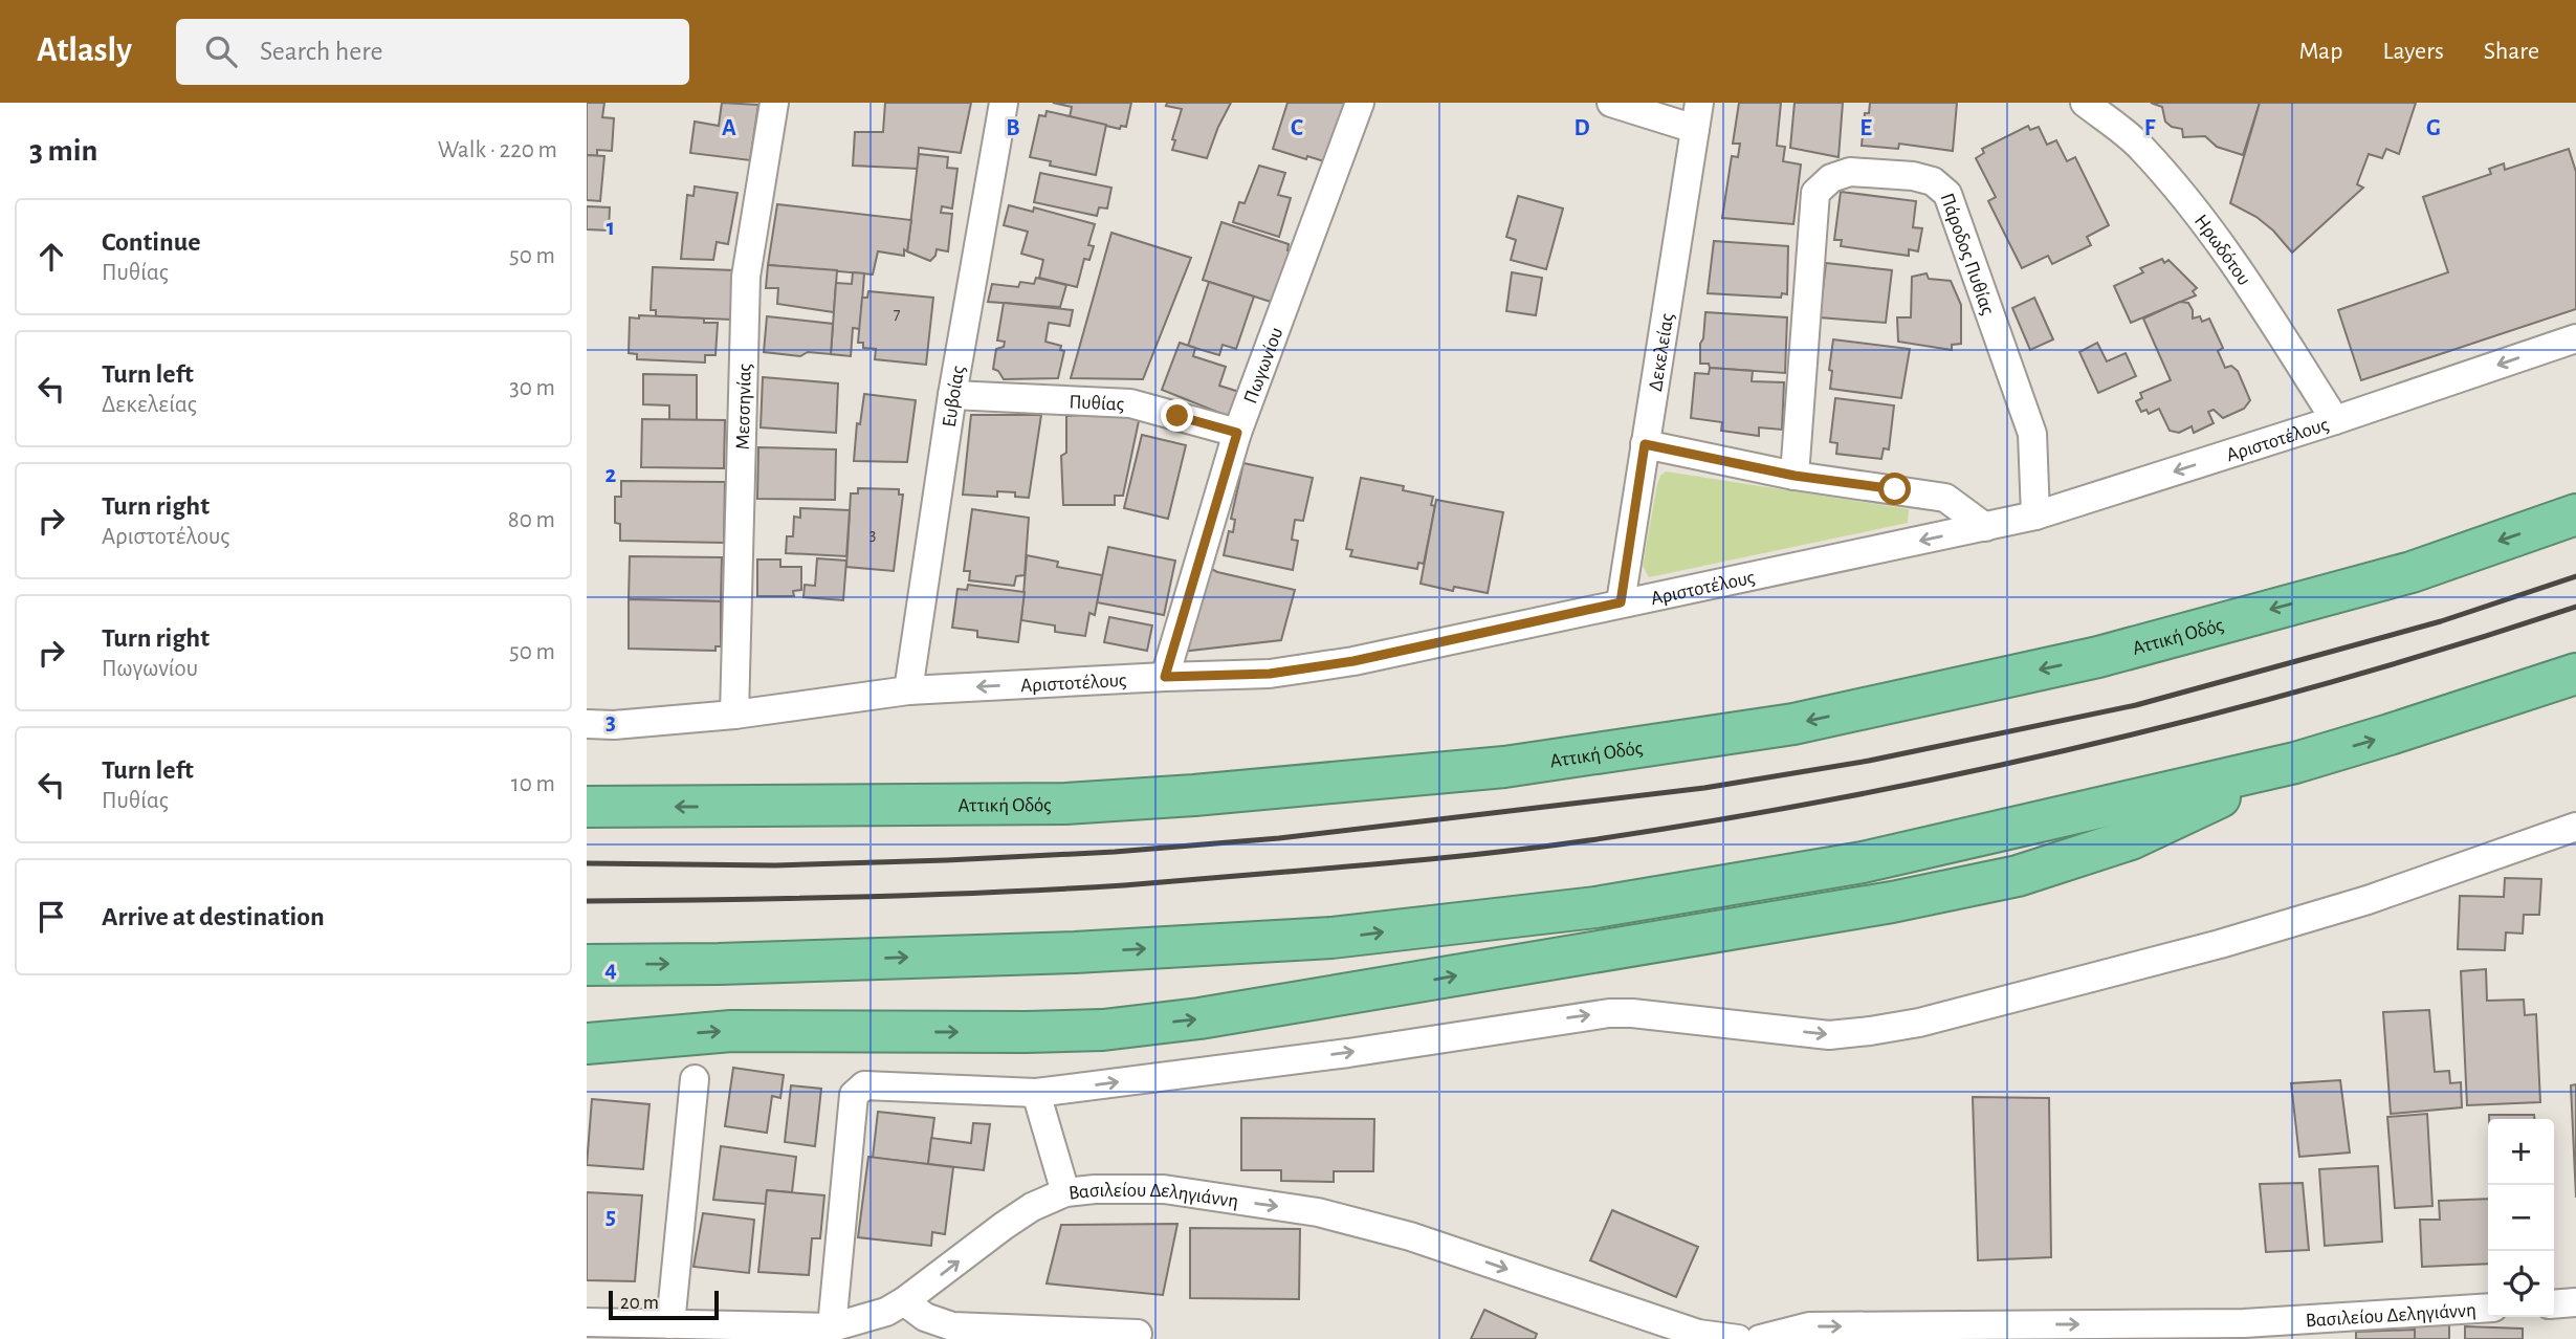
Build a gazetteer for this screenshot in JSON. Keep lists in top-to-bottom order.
{
  "streets": {
    "highway": ["Αττική Οδός"],
    "street": [
      "Ηρωδότου",
      "Πάροδος Πυθίας",
      "Δεκελείας",
      "Πωγωνίου",
      "Ευβοίας",
      "Πυθίας",
      "Μεσσηνίας",
      "Αριστοτέλους",
      "Βασιλείου Δεληγιάννη"
    ]
  },
  "crossings": [
    ["Ηρωδότου", "Αριστοτέλους"],
    ["Πάροδος Πυθίας", "Αριστοτέλους"],
    ["Δεκελείας", "Αριστοτέλους"],
    ["Πωγωνίου", "Πυθίας"],
    ["Πωγωνίου", "Αριστοτέλους"],
    ["Ευβοίας", "Πυθίας"],
    ["Ευβοίας", "Αριστοτέλους"],
    ["Μεσσηνίας", "Αριστοτέλους"]
  ],
  "one_way": ["Αριστοτέλους"],
  "house_numbers": ["7", "3"],
  "scale_bar": "20 m",
  "page": {
    "header": "Atlasly",
    "search": "Search here",
    "nav": ["Map", "Layers", "Share"],
    "heading": ["3 min", "Walk · 220 m"],
    "list": [
      ["Continue", "Πυθίας", "50 m"],
      ["Turn left", "Δεκελείας", "30 m"],
      ["Turn right", "Αριστοτέλους", "80 m"],
      ["Turn right", "Πωγωνίου", "50 m"],
      ["Turn left", "Πυθίας", "10 m"],
      "Arrive at destination"
    ],
    "map_buttons": ["+", "−"],
    "scale": "20 m"
  },
  "grid": {
    "columns": [
      "A",
      "B",
      "C",
      "D",
      "E",
      "F",
      "G"
    ],
    "rows": [
      "1",
      "2",
      "3",
      "4",
      "5"
    ]
  }
}
